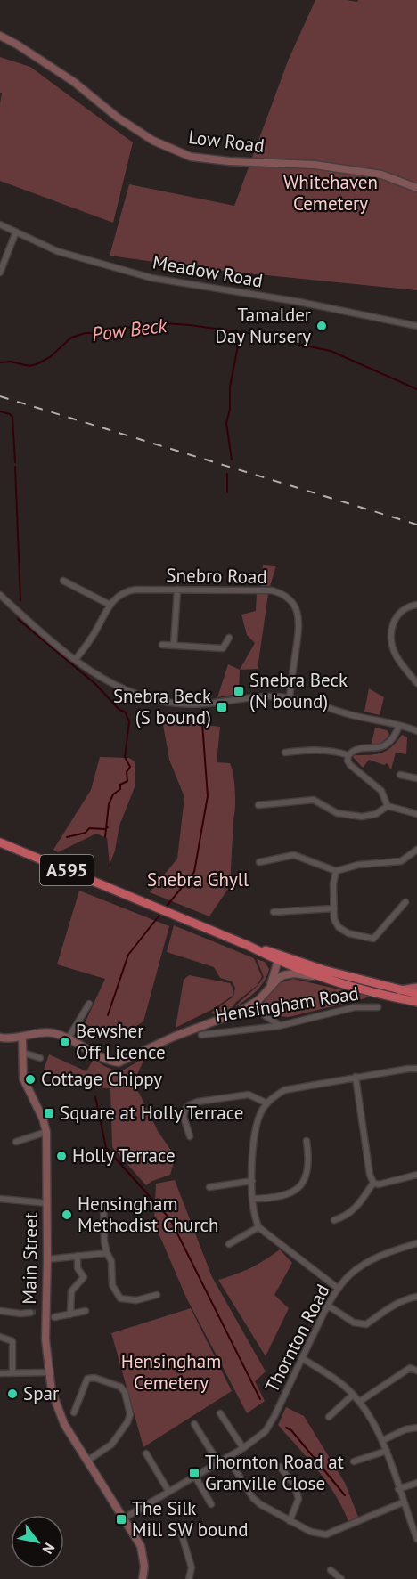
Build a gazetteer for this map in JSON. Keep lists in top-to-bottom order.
{
  "streets": {
    "highway": ["A595", "Hensingham Road"],
    "main road": ["Low Road", "Main Street"],
    "street": ["Meadow Road", "Snebro Road", "Thornton Road"]
  },
  "crossings": [
    ["A595", "Hensingham Road"],
    ["Main Street", "Thornton Road"]
  ],
  "water": ["Pow Beck"],
  "parks": ["Whitehaven Cemetery", "Snebra Ghyll", "Hensingham Cemetery"],
  "places": {
    "other": [
      "Tamalder Day Nursery",
      "Bewsher Off Licence",
      "Cottage Chippy",
      "Holly Terrace",
      "Hensingham Methodist Church",
      "Spar"
    ],
    "transit": [
      "Snebra Beck (N bound)",
      "Snebra Beck (S bound)",
      "Square at Holly Terrace",
      "Thornton Road at Granville Close",
      "The Silk Mill SW bound"
    ]
  },
  "north": "bottom right"
}
